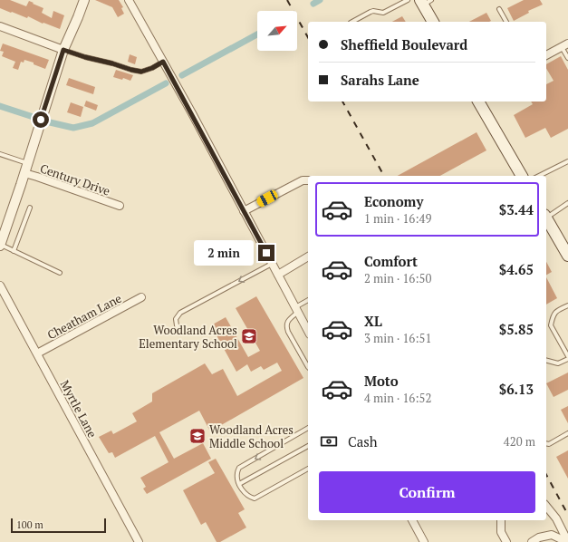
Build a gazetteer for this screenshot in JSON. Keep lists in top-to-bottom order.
{
  "streets": {
    "street": ["Century Drive", "Cheatham Lane", "Myrtle Lane"]
  },
  "crossings": [
    ["Cheatham Lane", "Myrtle Lane"]
  ],
  "places": {
    "school or university": ["Woodland Acres Elementary School", "Woodland Acres Middle School"]
  },
  "scale_bar": "100 m",
  "north": "top right",
  "page": {
    "banner": ["Sheffield Boulevard", "Sarahs Lane"],
    "list": [
      {
        "name": "Economy",
        "note": "1 min · 16:49",
        "value": "$3.44"
      },
      {
        "name": "Comfort",
        "note": "2 min · 16:50",
        "value": "$4.65"
      },
      {
        "name": "XL",
        "note": "3 min · 16:51",
        "value": "$5.85"
      },
      {
        "name": "Moto",
        "note": "4 min · 16:52",
        "value": "$6.13"
      }
    ],
    "bubble": "2 min",
    "pay": ["Cash", "420 m"],
    "buttons": "Confirm",
    "scale": "100 m"
  }
}
